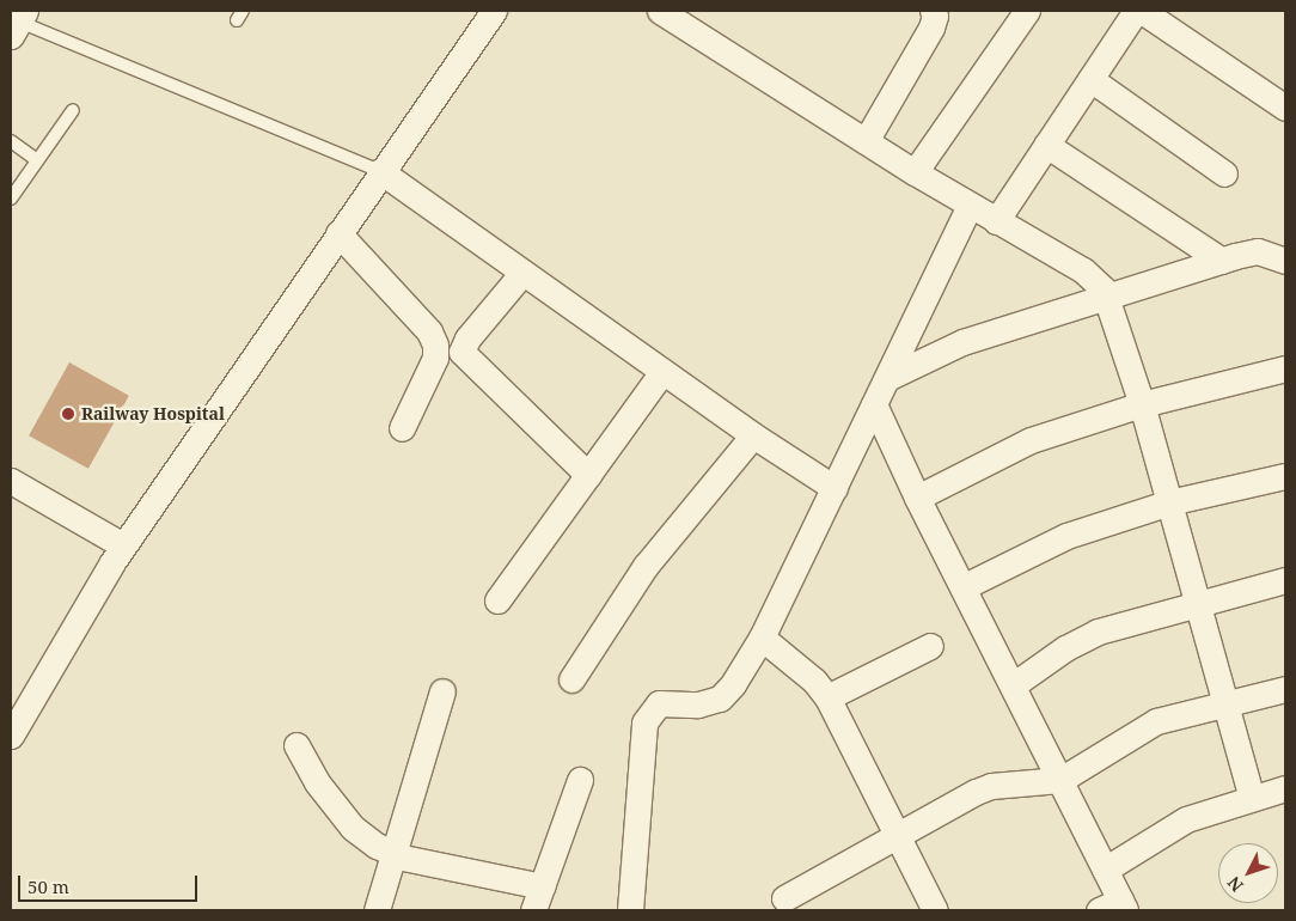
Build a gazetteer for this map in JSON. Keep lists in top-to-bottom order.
{
  "places": ["Railway Hospital"],
  "scale_bar": "50 m",
  "north": "bottom left"
}
